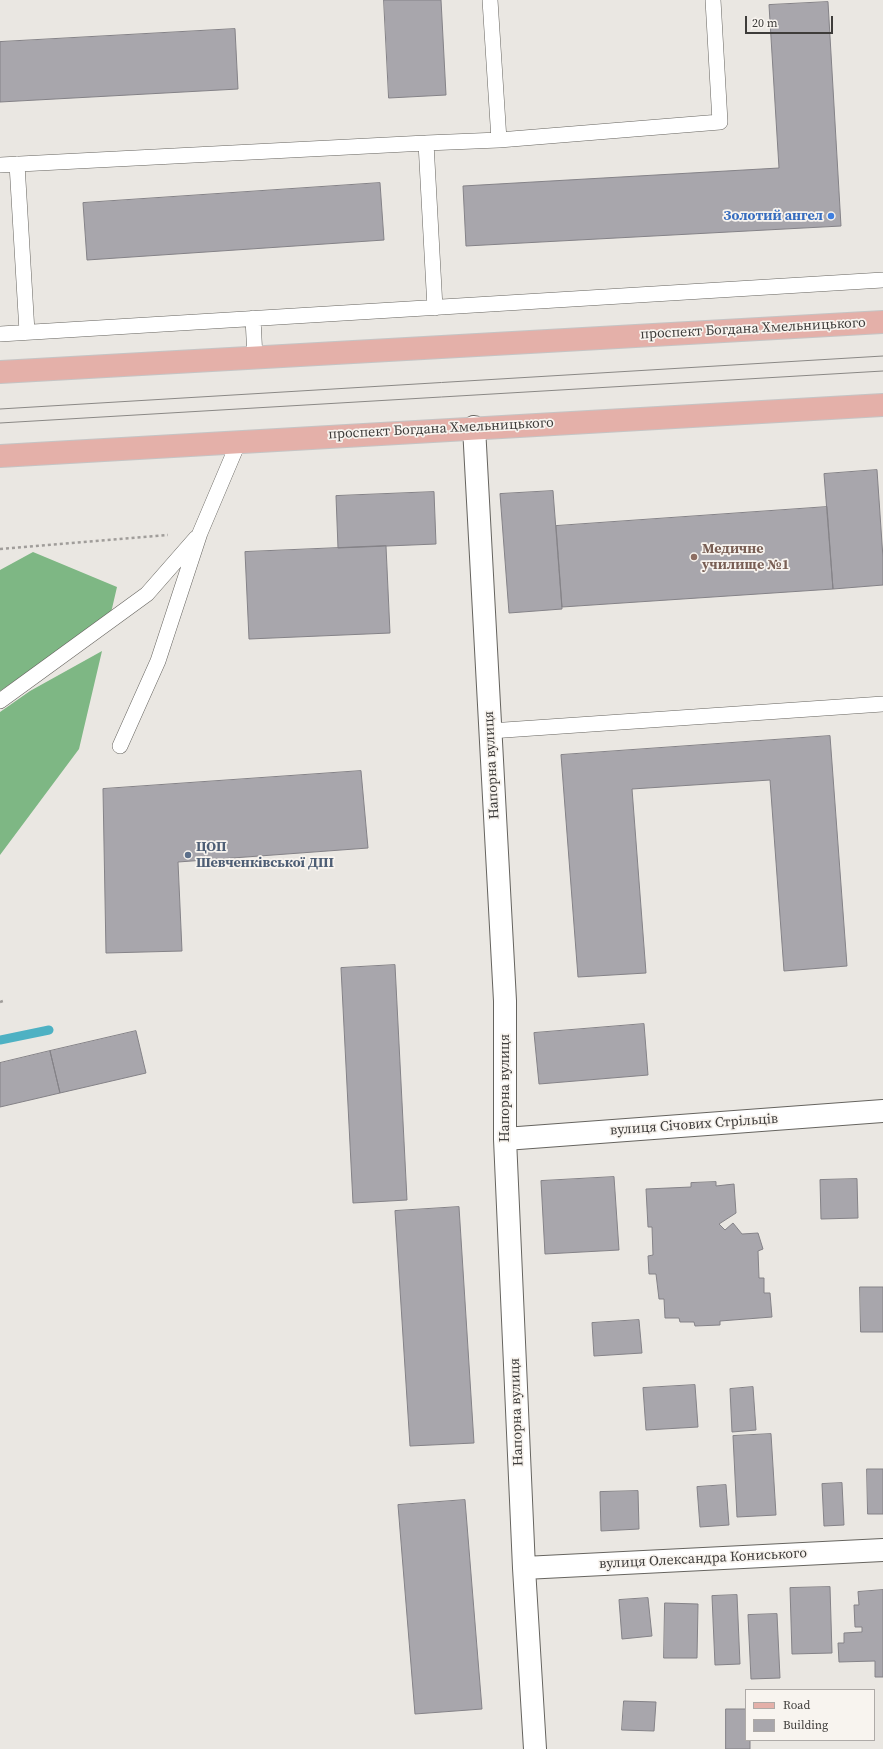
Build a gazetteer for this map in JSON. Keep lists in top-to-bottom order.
{
  "streets": {
    "main road": ["проспект Богдана Хмельницького"],
    "street": ["Напорна вулиця", "вулиця Січових Стрільців", "вулиця Олександра Кониського"]
  },
  "crossings": [
    ["проспект Богдана Хмельницького", "Напорна вулиця"],
    ["Напорна вулиця", "вулиця Січових Стрільців"],
    ["Напорна вулиця", "вулиця Олександра Кониського"]
  ],
  "places": ["Золотий ангел", "Медичне училище №1", "ЦОП Шевченківської ДПІ"],
  "legend": ["Road", "Building"],
  "scale_bar": "20 m"
}
